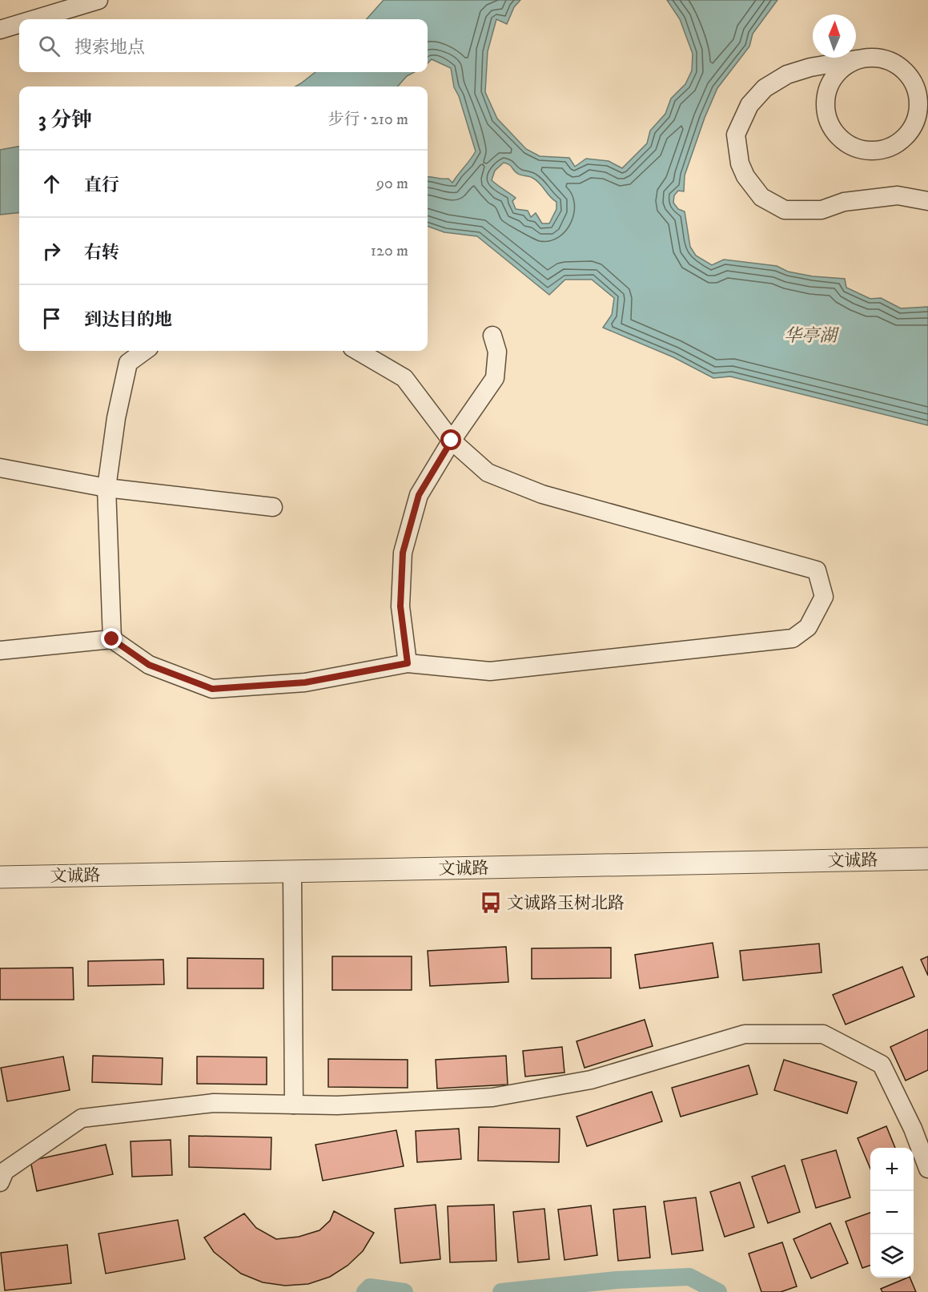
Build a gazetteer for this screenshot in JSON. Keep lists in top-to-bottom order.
{
  "streets": {
    "street": ["文诚路"]
  },
  "water": ["华亭湖"],
  "places": {
    "bus stop": ["文诚路玉树北路"]
  },
  "north": "top",
  "page": {
    "search": "搜索地点",
    "heading": ["3 分钟", "步行 · 210 m"],
    "list": [
      ["直行", "90 m"],
      ["右转", "120 m"],
      "到达目的地"
    ],
    "map_buttons": ["+", "−"]
  }
}
